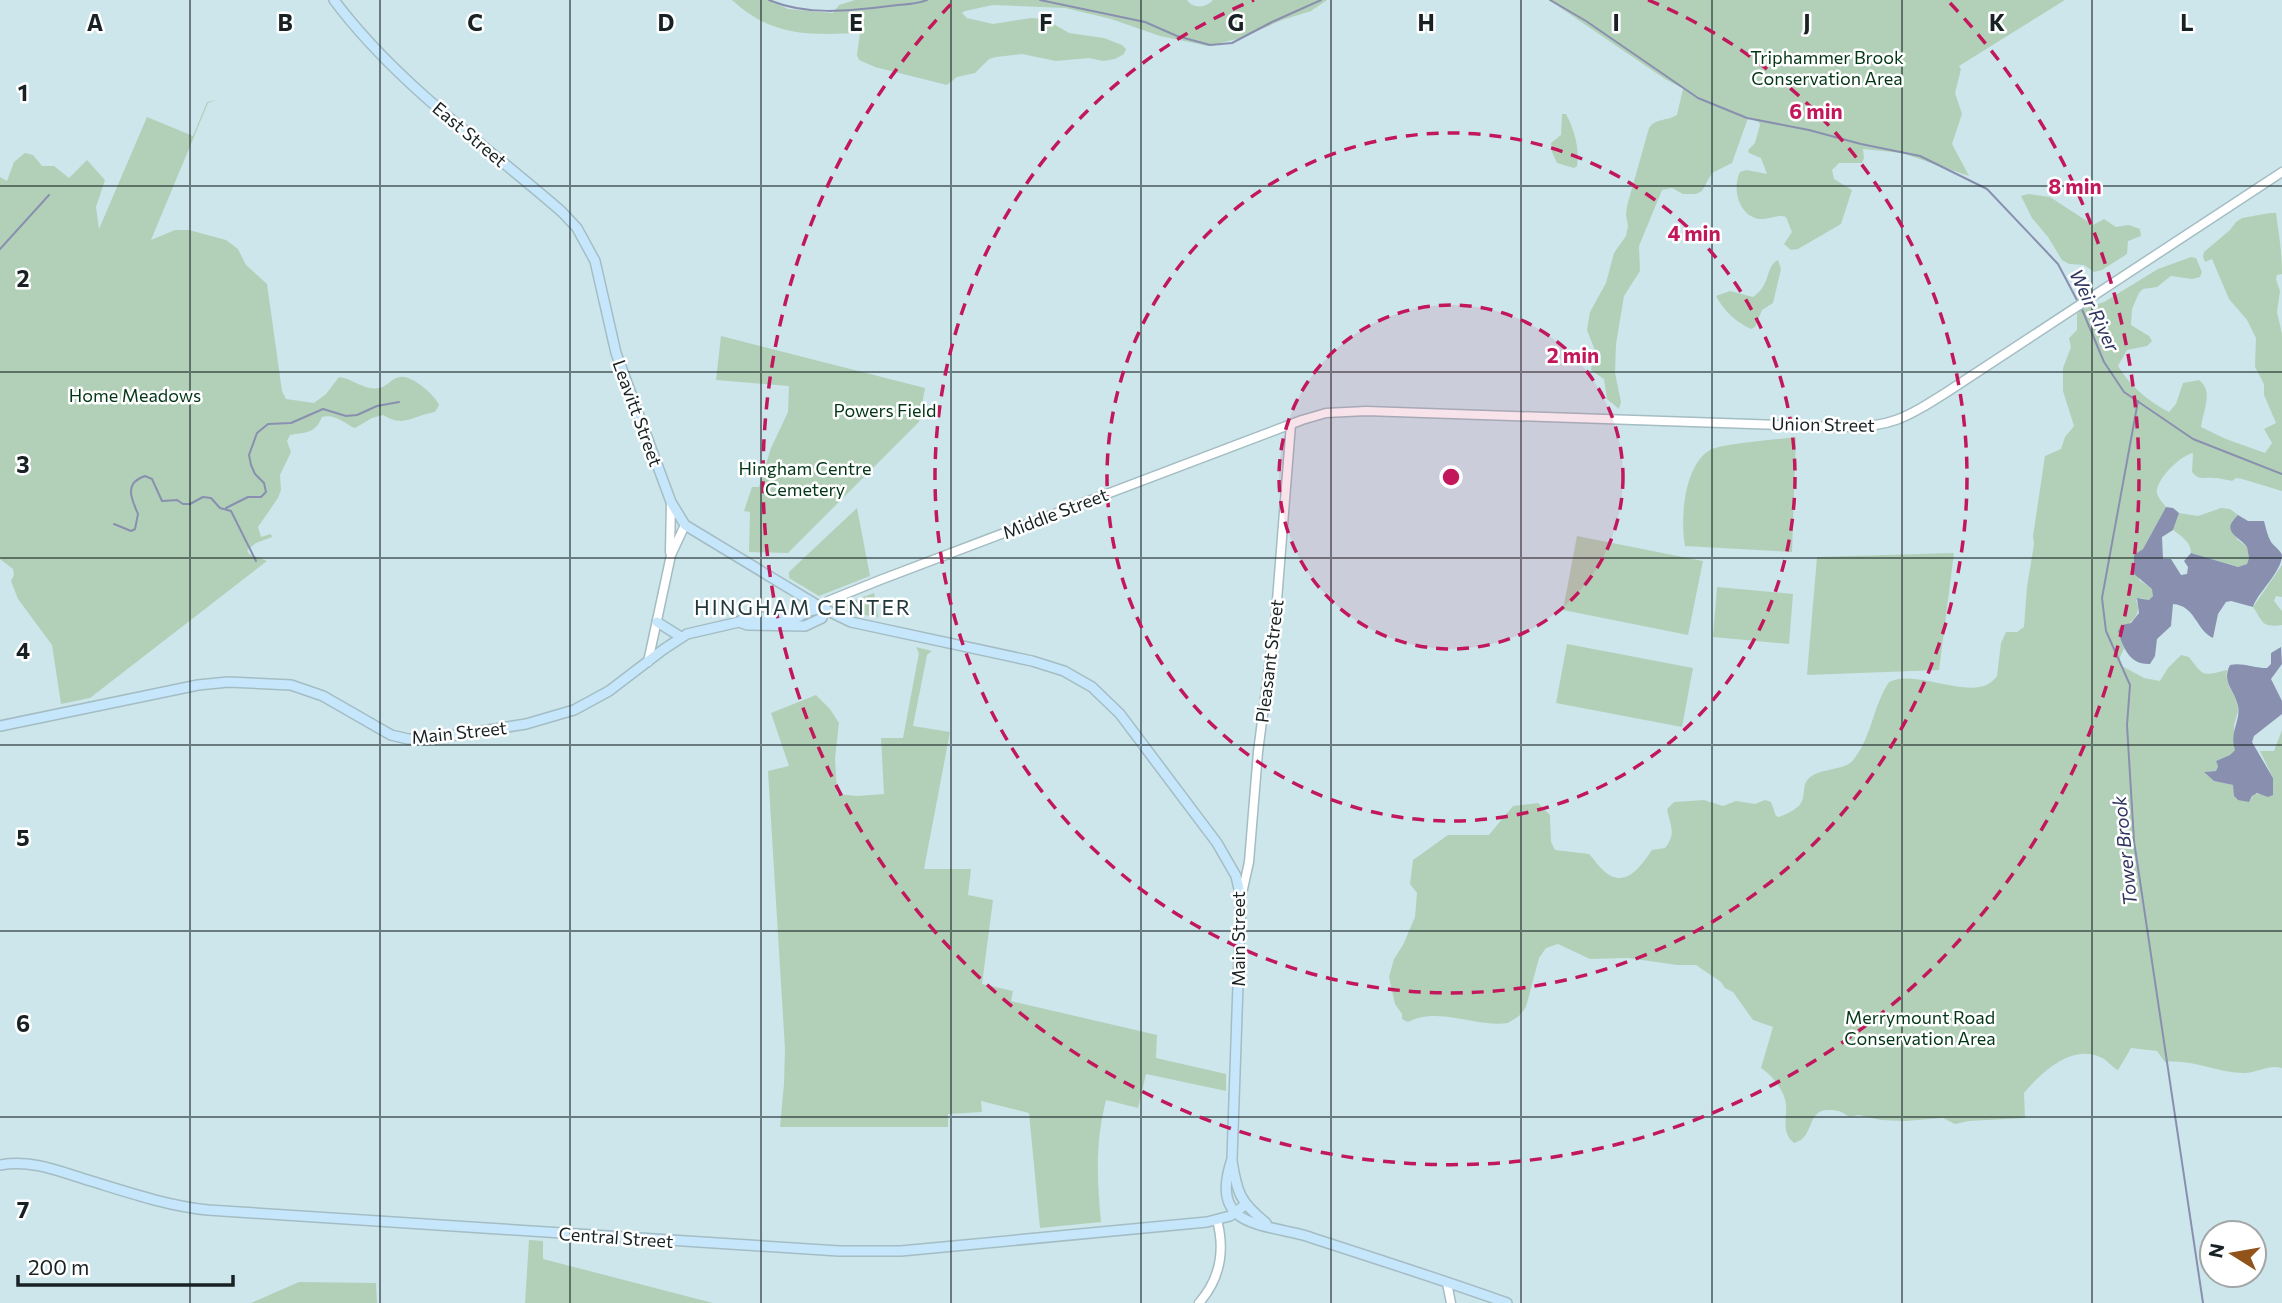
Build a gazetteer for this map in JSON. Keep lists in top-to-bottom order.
{
  "streets": {
    "main road": [
      "East Street",
      "Leavitt Street",
      "Main Street",
      "Central Street"
    ],
    "street": ["Union Street", "Middle Street", "Pleasant Street"]
  },
  "crossings": [
    ["East Street", "Leavitt Street"],
    ["Leavitt Street", "Main Street"],
    ["Union Street", "Middle Street"],
    ["Union Street", "Pleasant Street"],
    ["Middle Street", "Pleasant Street"],
    ["Middle Street", "Main Street"],
    ["Pleasant Street", "Main Street"],
    ["Main Street", "Central Street"]
  ],
  "districts": ["HINGHAM CENTER"],
  "water": ["Weir River", "Tower Brook"],
  "parks": [
    "Triphammer Brook Conservation Area",
    "Home Meadows",
    "Powers Field",
    "Hingham Centre Cemetery",
    "Merrymount Road Conservation Area"
  ],
  "scale_bar": "200 m",
  "north": "left",
  "grid": {
    "columns": [
      "A",
      "B",
      "C",
      "D",
      "E",
      "F",
      "G",
      "H",
      "I",
      "J",
      "K",
      "L"
    ],
    "rows": [
      "1",
      "2",
      "3",
      "4",
      "5",
      "6",
      "7"
    ]
  },
  "rings": [
    "6 min",
    "8 min",
    "4 min",
    "2 min"
  ]
}
